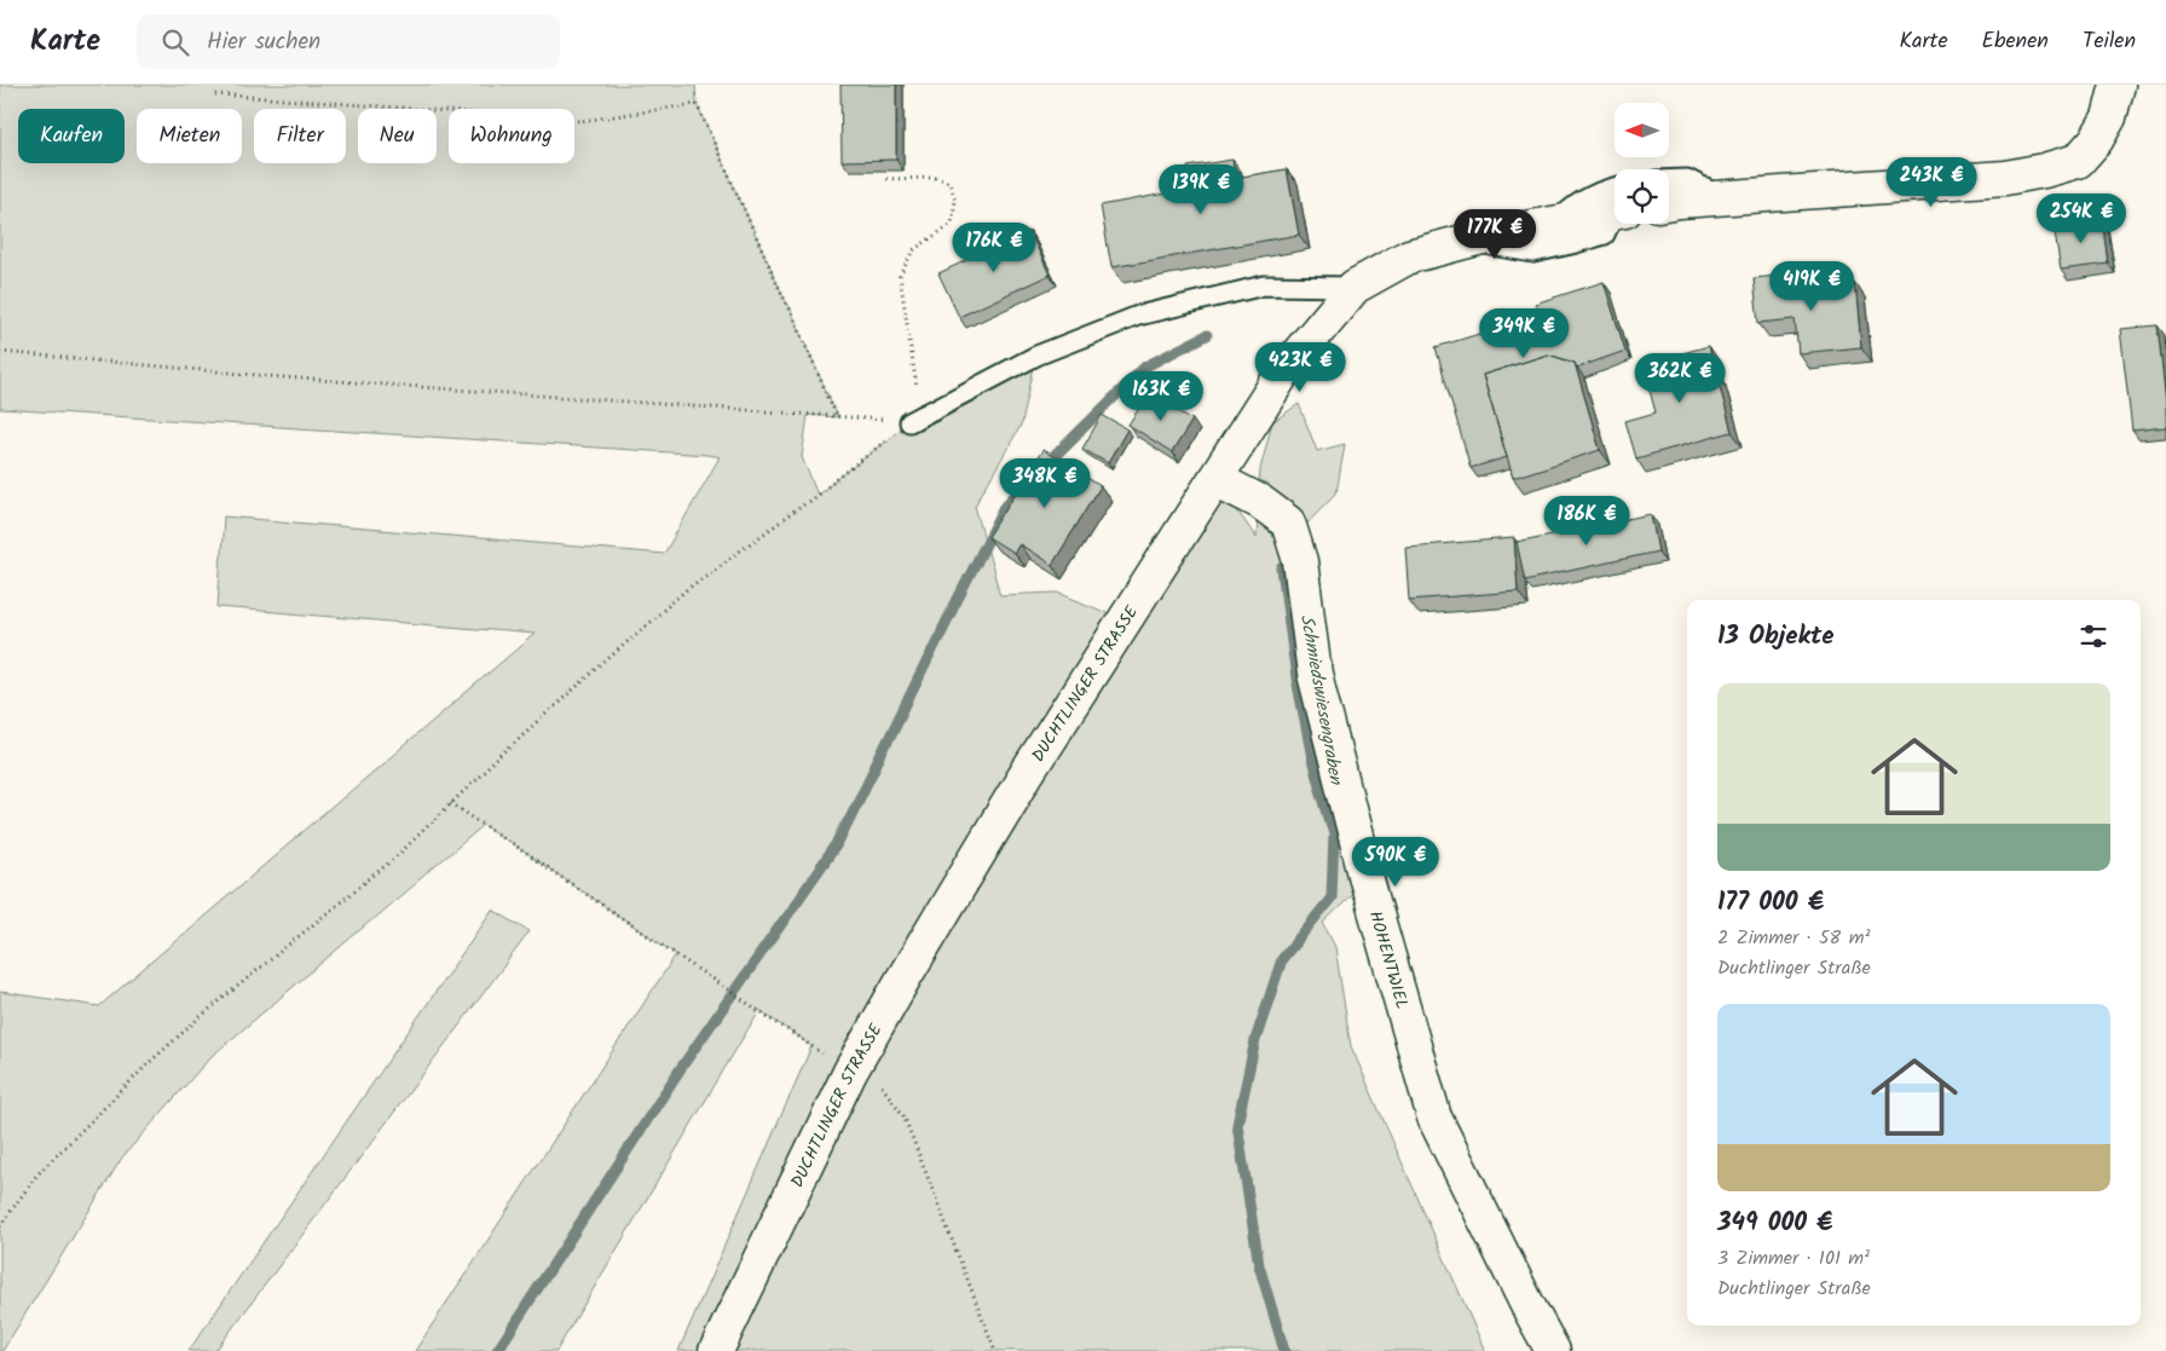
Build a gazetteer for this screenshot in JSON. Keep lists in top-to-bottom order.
{
  "streets": {
    "street": ["DUCHTLINGER STRASSE", "HOHENTWIEL"]
  },
  "crossings": [
    ["DUCHTLINGER STRASSE", "HOHENTWIEL"]
  ],
  "water": ["Schmiedswiesengraben"],
  "north": "left",
  "page": {
    "header": "Karte",
    "search": "Hier suchen",
    "nav": ["Karte", "Ebenen", "Teilen"],
    "chip": [
      "Kaufen",
      "Mieten",
      "Filter",
      "Neu",
      "Wohnung"
    ],
    "price": [
      "243K €",
      "139K €",
      "254K €",
      "177K €",
      "176K €",
      "419K €",
      "349K €",
      "423K €",
      "362K €",
      "163K €",
      "348K €",
      "186K €",
      "590K €"
    ],
    "heading": "13 Objekte",
    "list": [
      {
        "name": "177 000 €",
        "note": "2 Zimmer · 58 m² · Duchtlinger Straße"
      },
      {
        "name": "349 000 €",
        "note": "3 Zimmer · 101 m² · Duchtlinger Straße"
      }
    ]
  }
}
